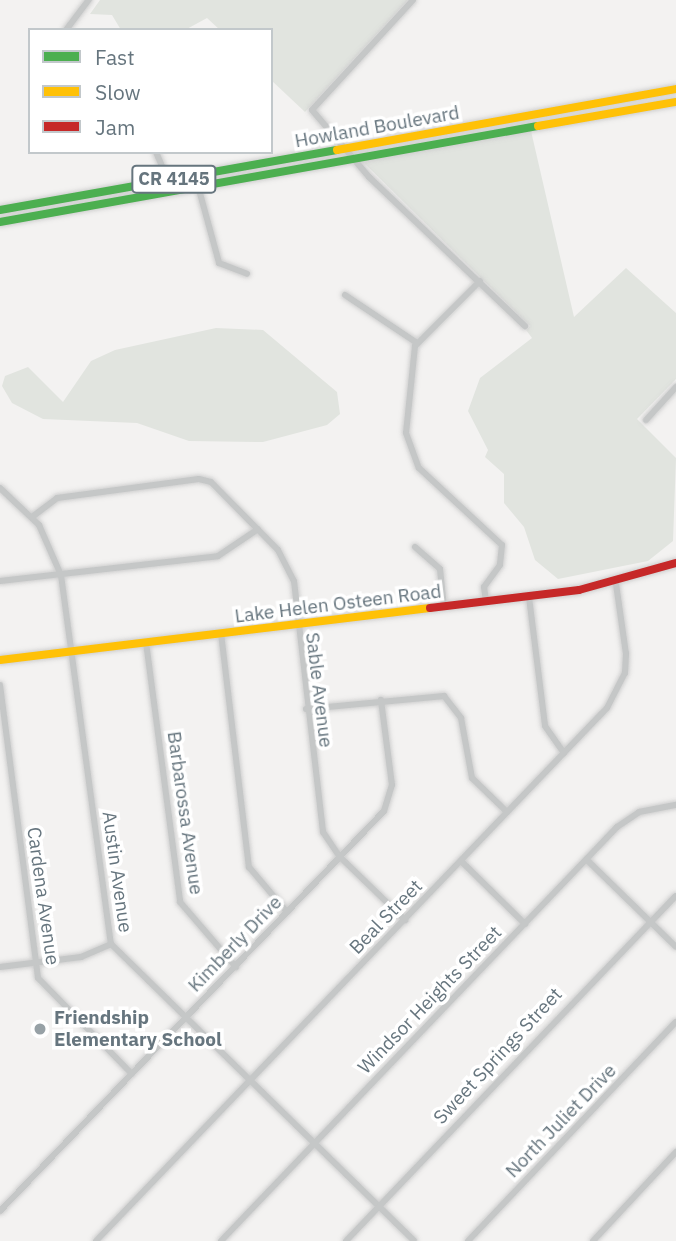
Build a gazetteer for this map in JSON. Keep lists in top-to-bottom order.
{
  "streets": {
    "main road": ["Howland Boulevard", "CR 4145", "Lake Helen Osteen Road"],
    "street": [
      "Sable Avenue",
      "Barbarossa Avenue",
      "Austin Avenue",
      "Cardena Avenue",
      "Beal Street",
      "Kimberly Drive",
      "Windsor Heights Street",
      "Sweet Springs Street",
      "North Juliet Drive"
    ]
  },
  "crossings": [
    ["Lake Helen Osteen Road", "Sable Avenue"],
    ["Lake Helen Osteen Road", "Barbarossa Avenue"],
    ["Lake Helen Osteen Road", "Austin Avenue"],
    ["Lake Helen Osteen Road", "Beal Street"],
    ["Sable Avenue", "Austin Avenue"],
    ["Sable Avenue", "Beal Street"],
    ["Sable Avenue", "Kimberly Drive"],
    ["Barbarossa Avenue", "Kimberly Drive"],
    ["Austin Avenue", "Beal Street"],
    ["Austin Avenue", "Kimberly Drive"],
    ["Austin Avenue", "Windsor Heights Street"],
    ["Austin Avenue", "Sweet Springs Street"],
    ["Cardena Avenue", "Kimberly Drive"]
  ],
  "places": ["Friendship Elementary School"],
  "legend": ["Fast", "Slow", "Jam"]
}
